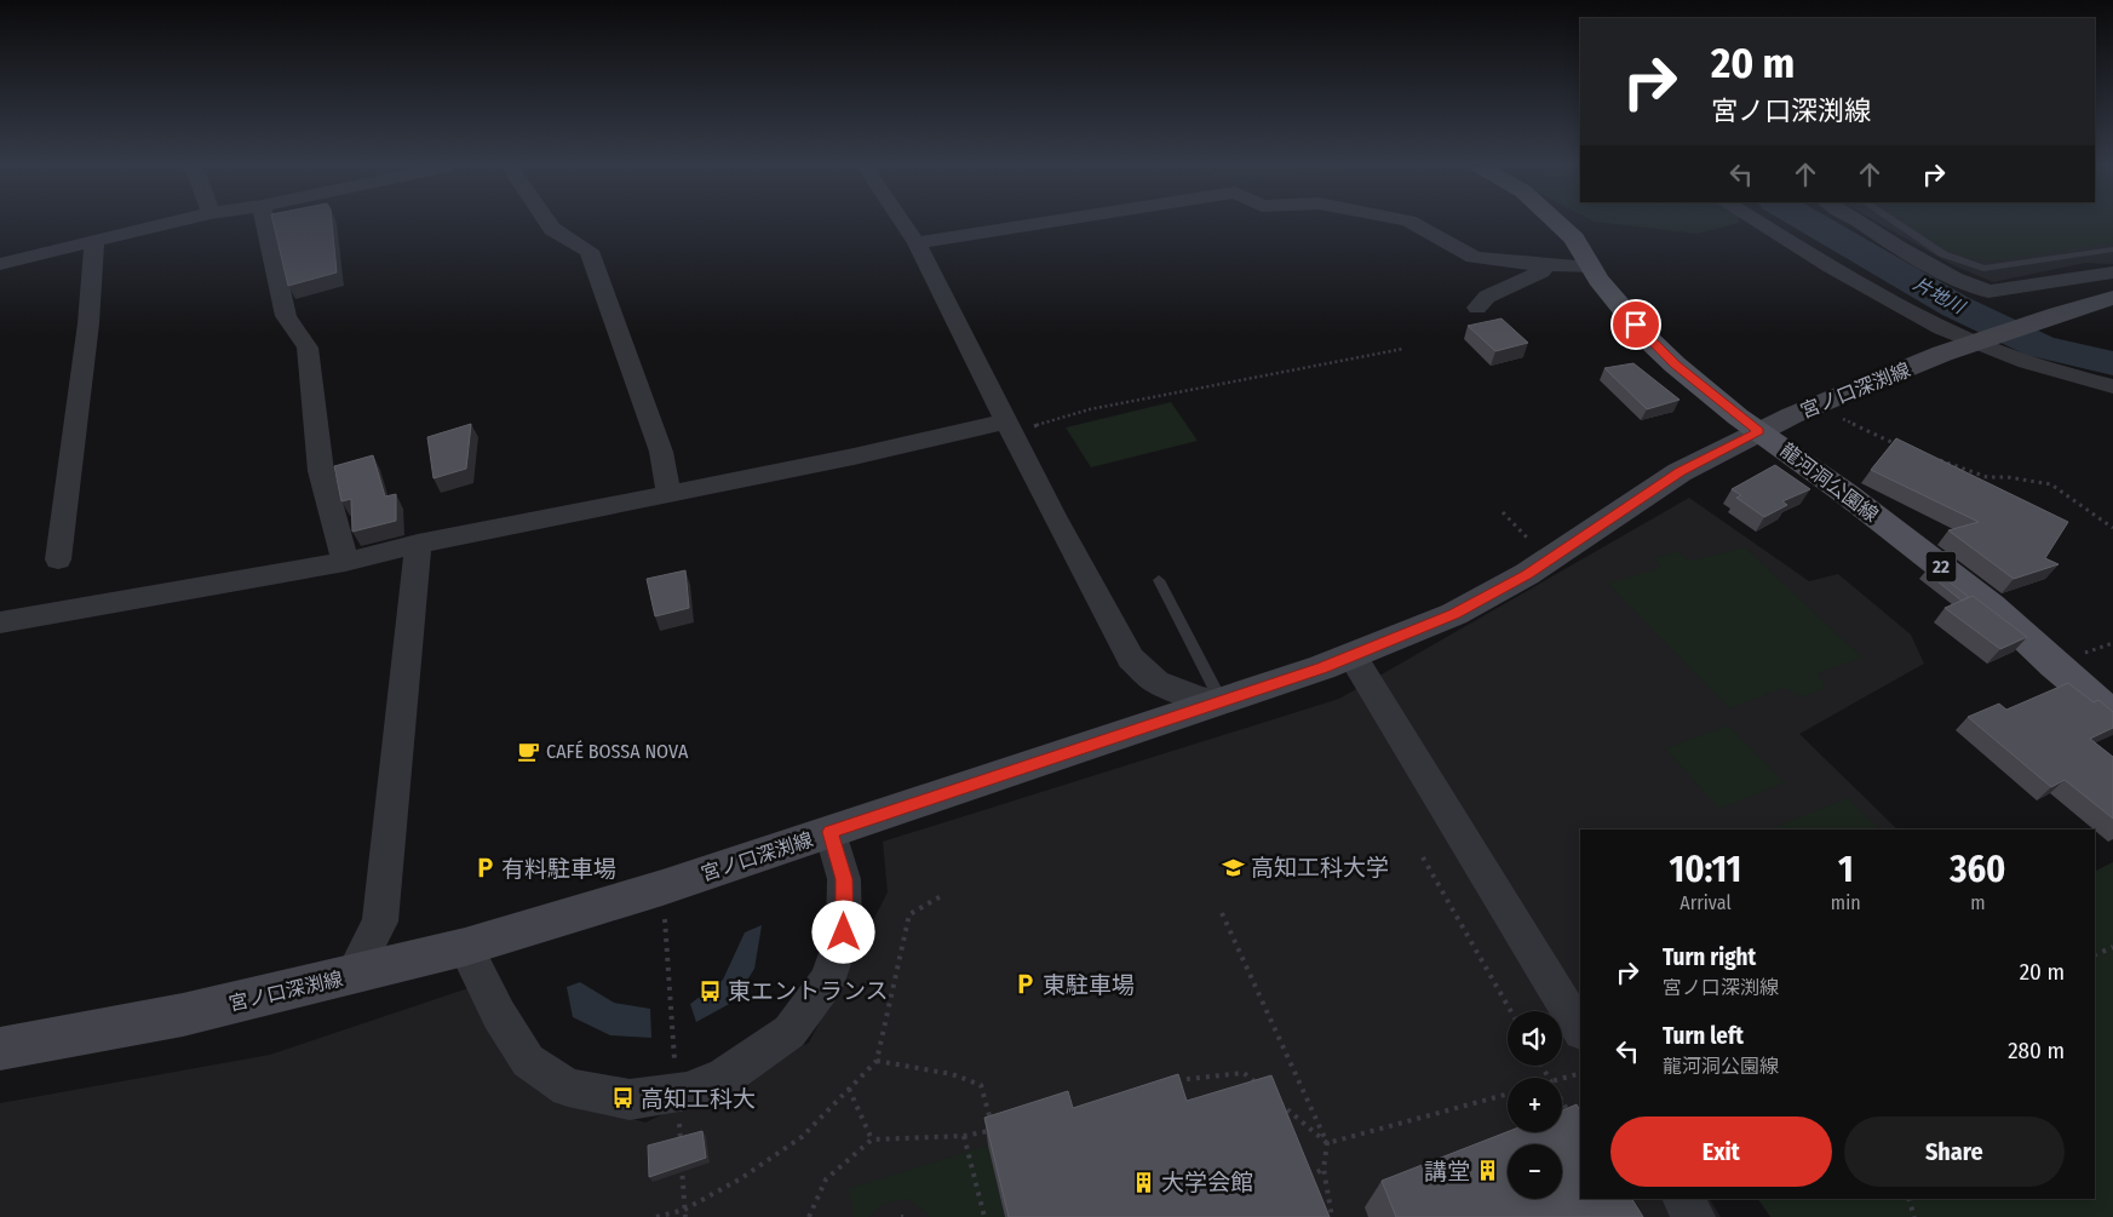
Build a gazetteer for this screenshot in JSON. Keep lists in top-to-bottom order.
{
  "streets": {
    "main road": ["宮ノ口深渕線", "龍河洞公園線", "22"]
  },
  "crossings": [
    ["宮ノ口深渕線", "龍河洞公園線"]
  ],
  "water": ["片地川"],
  "places": {
    "cafe": ["CAFÉ BOSSA NOVA"],
    "school or university": ["高知工科大学"],
    "parking": ["有料駐車場", "東駐車場"],
    "bus stop": ["東エントランス", "高知工科大"],
    "building": ["講堂", "大学会館"]
  },
  "page": {
    "turn": ["20 m", "宮ノ口深渕線"],
    "eta": [
      "10:11",
      "Arrival",
      "1",
      "min",
      "360",
      "m"
    ],
    "list": [
      {
        "name": "Turn right",
        "note": "宮ノ口深渕線",
        "value": "20 m"
      },
      {
        "name": "Turn left",
        "note": "龍河洞公園線",
        "value": "280 m"
      }
    ],
    "map_buttons": ["+", "−"],
    "buttons": ["Exit", "Share"]
  }
}
